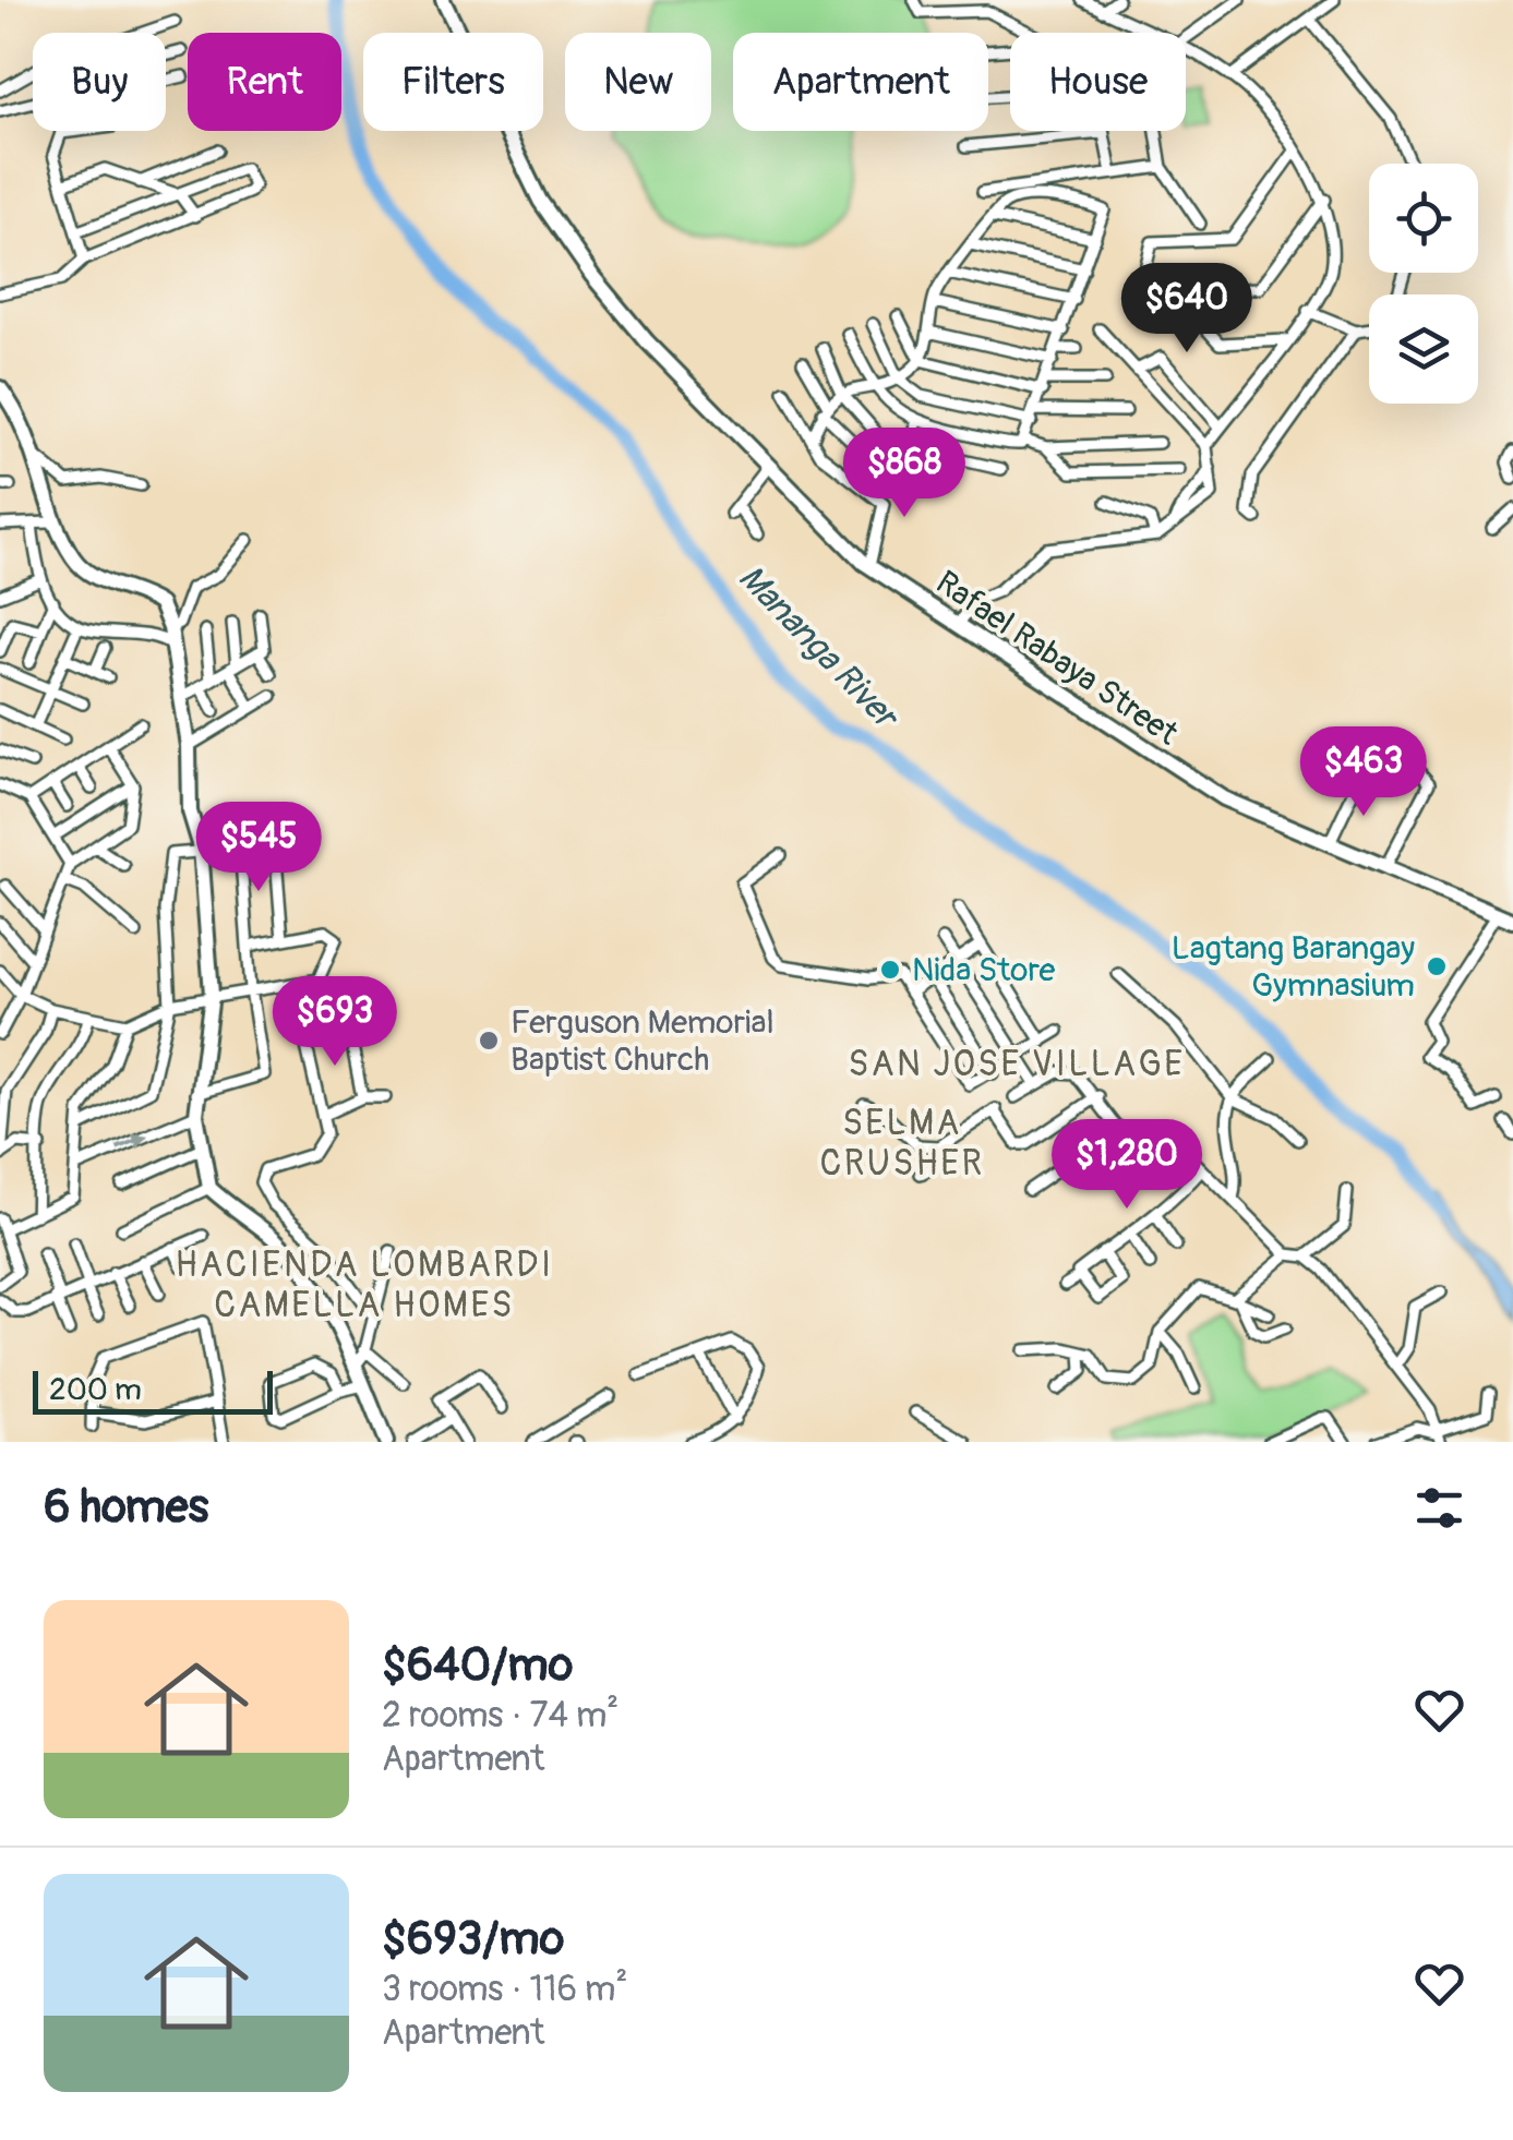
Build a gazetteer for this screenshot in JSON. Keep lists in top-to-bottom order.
{
  "streets": {
    "main road": ["Rafael Rabaya Street"]
  },
  "districts": ["SAN JOSE VILLAGE", "SELMA CRUSHER", "HACIENDA LOMBARDI CAMELLA HOMES"],
  "water": ["Mananga River"],
  "places": ["Lagtang Barangay Gymnasium", "Nida Store", "Ferguson Memorial Baptist Church"],
  "scale_bar": "200 m",
  "page": {
    "chip": [
      "Buy",
      "Rent",
      "Filters",
      "New",
      "Apartment",
      "House"
    ],
    "price": [
      "$640",
      "$868",
      "$463",
      "$545",
      "$693",
      "$1,280"
    ],
    "scale": "200 m",
    "heading": "6 homes",
    "list": [
      {
        "name": "$640/mo",
        "note": "2 rooms · 74 m² · Apartment"
      },
      {
        "name": "$693/mo",
        "note": "3 rooms · 116 m² · Apartment"
      }
    ]
  }
}
